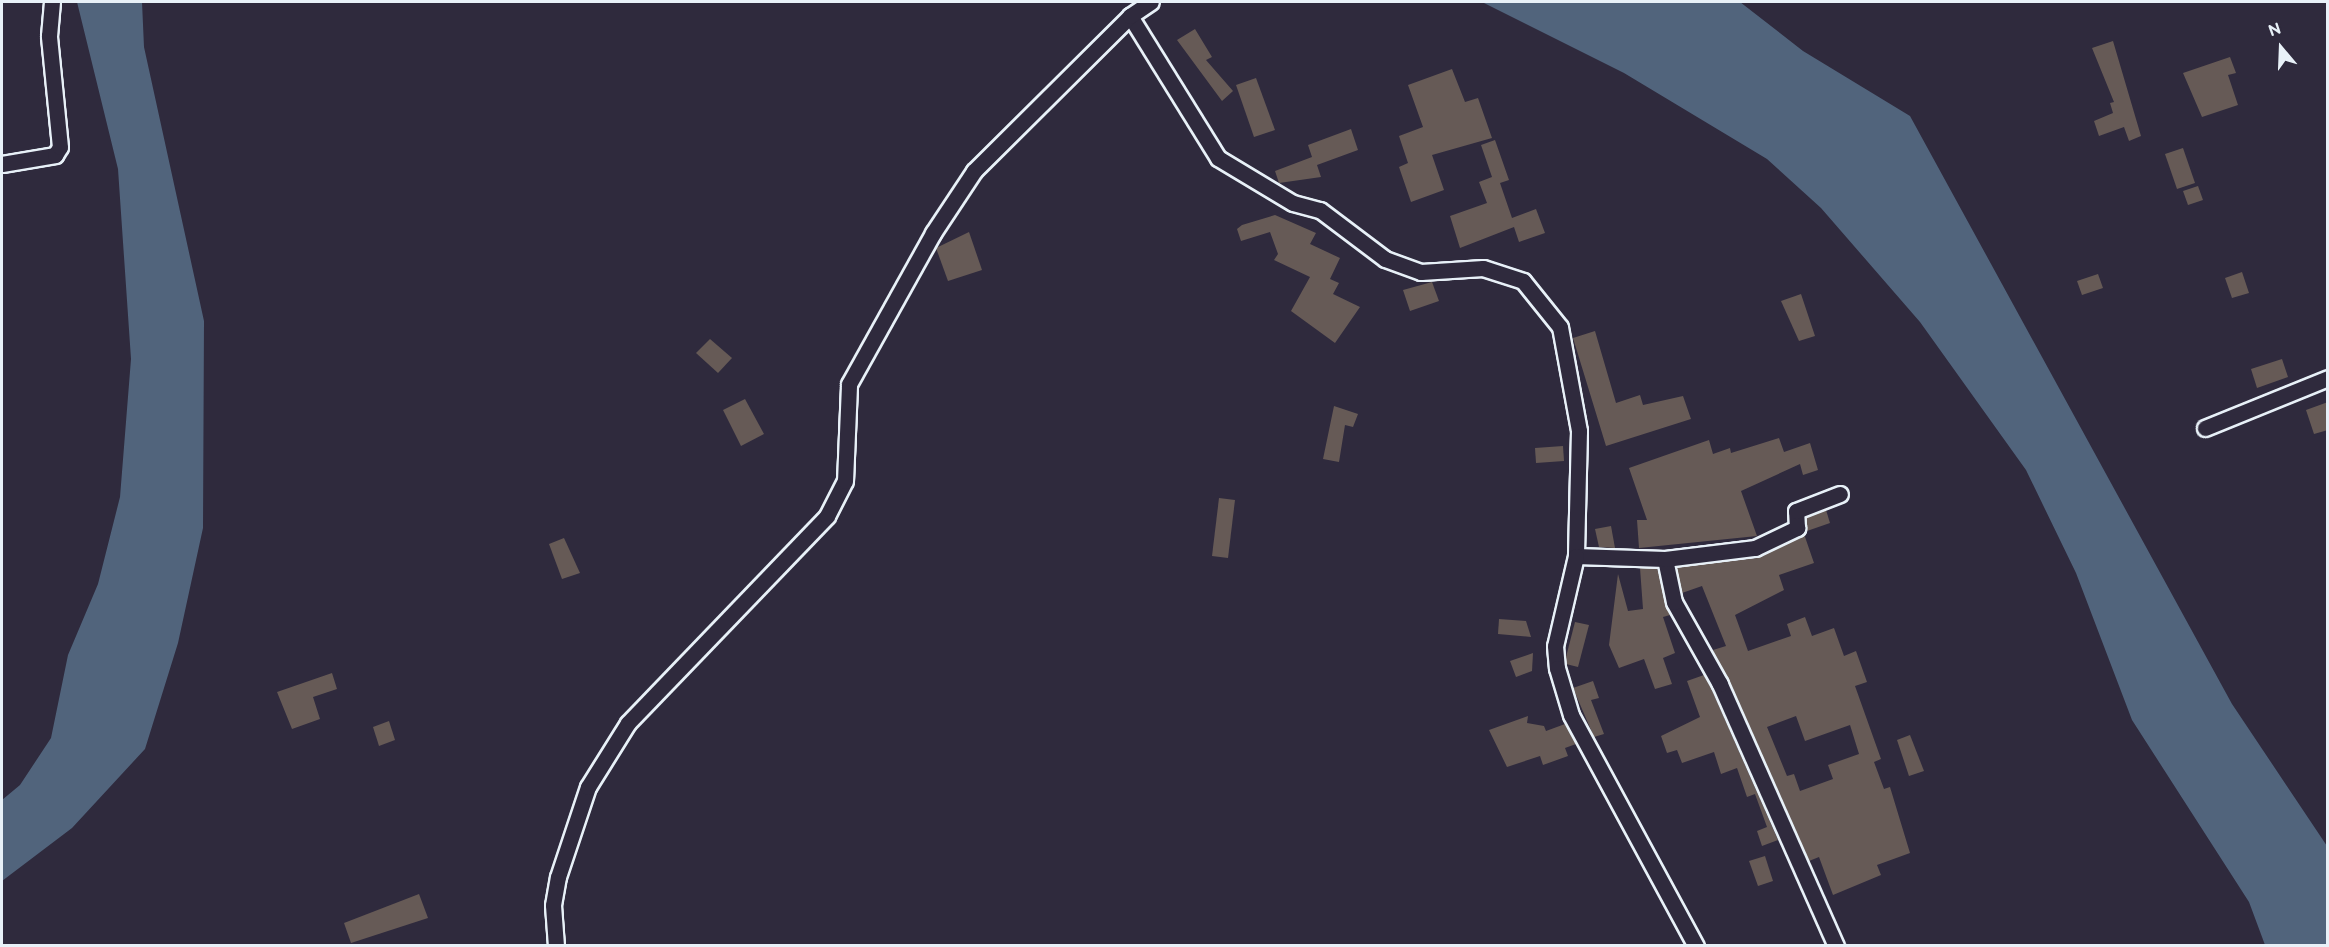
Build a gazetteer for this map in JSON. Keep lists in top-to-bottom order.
{
  "north": "top"
}
